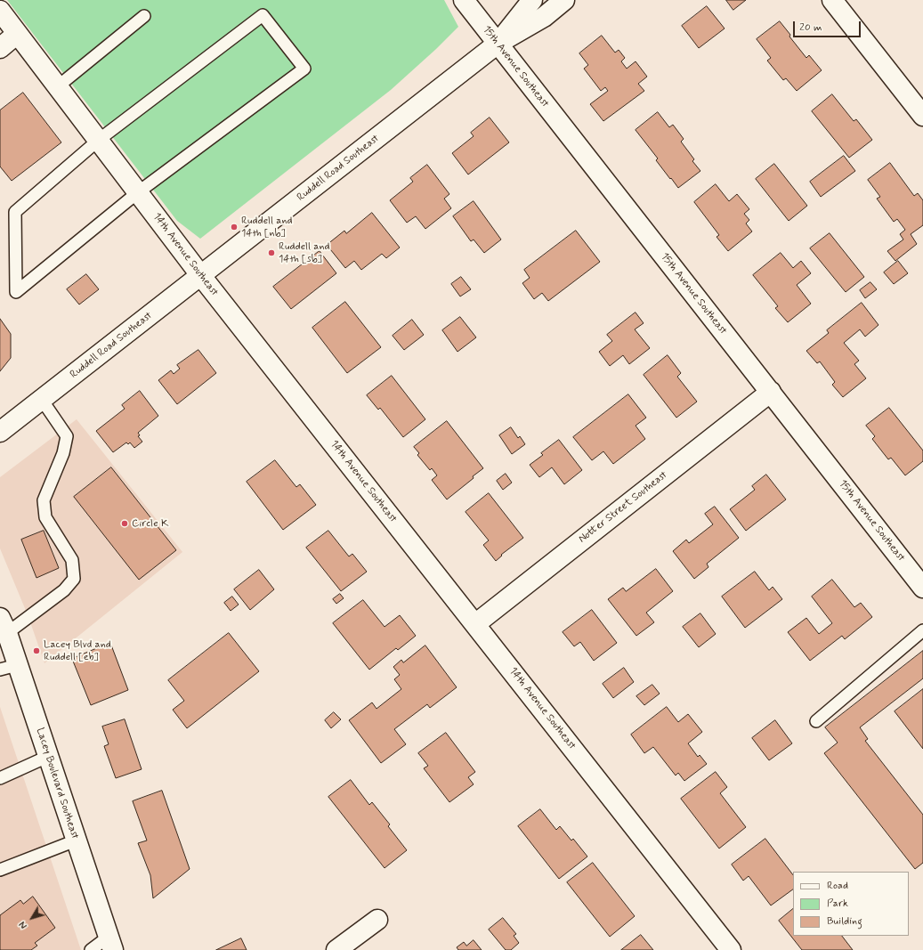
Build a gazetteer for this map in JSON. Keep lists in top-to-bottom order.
{
  "streets": {
    "street": [
      "15th Avenue Southeast",
      "Ruddell Road Southeast",
      "14th Avenue Southeast",
      "Notter Street Southeast",
      "Lacey Boulevard Southeast"
    ]
  },
  "crossings": [
    ["15th Avenue Southeast", "Ruddell Road Southeast"],
    ["15th Avenue Southeast", "Notter Street Southeast"],
    ["Ruddell Road Southeast", "14th Avenue Southeast"],
    ["14th Avenue Southeast", "Notter Street Southeast"]
  ],
  "places": [
    "Ruddell and 14th [nb]",
    "Ruddell and 14th [sb]",
    "Circle K",
    "Lacey Blvd and Ruddell [eb]"
  ],
  "legend": ["Road", "Park", "Building"],
  "scale_bar": "20 m",
  "north": "bottom left"
}
